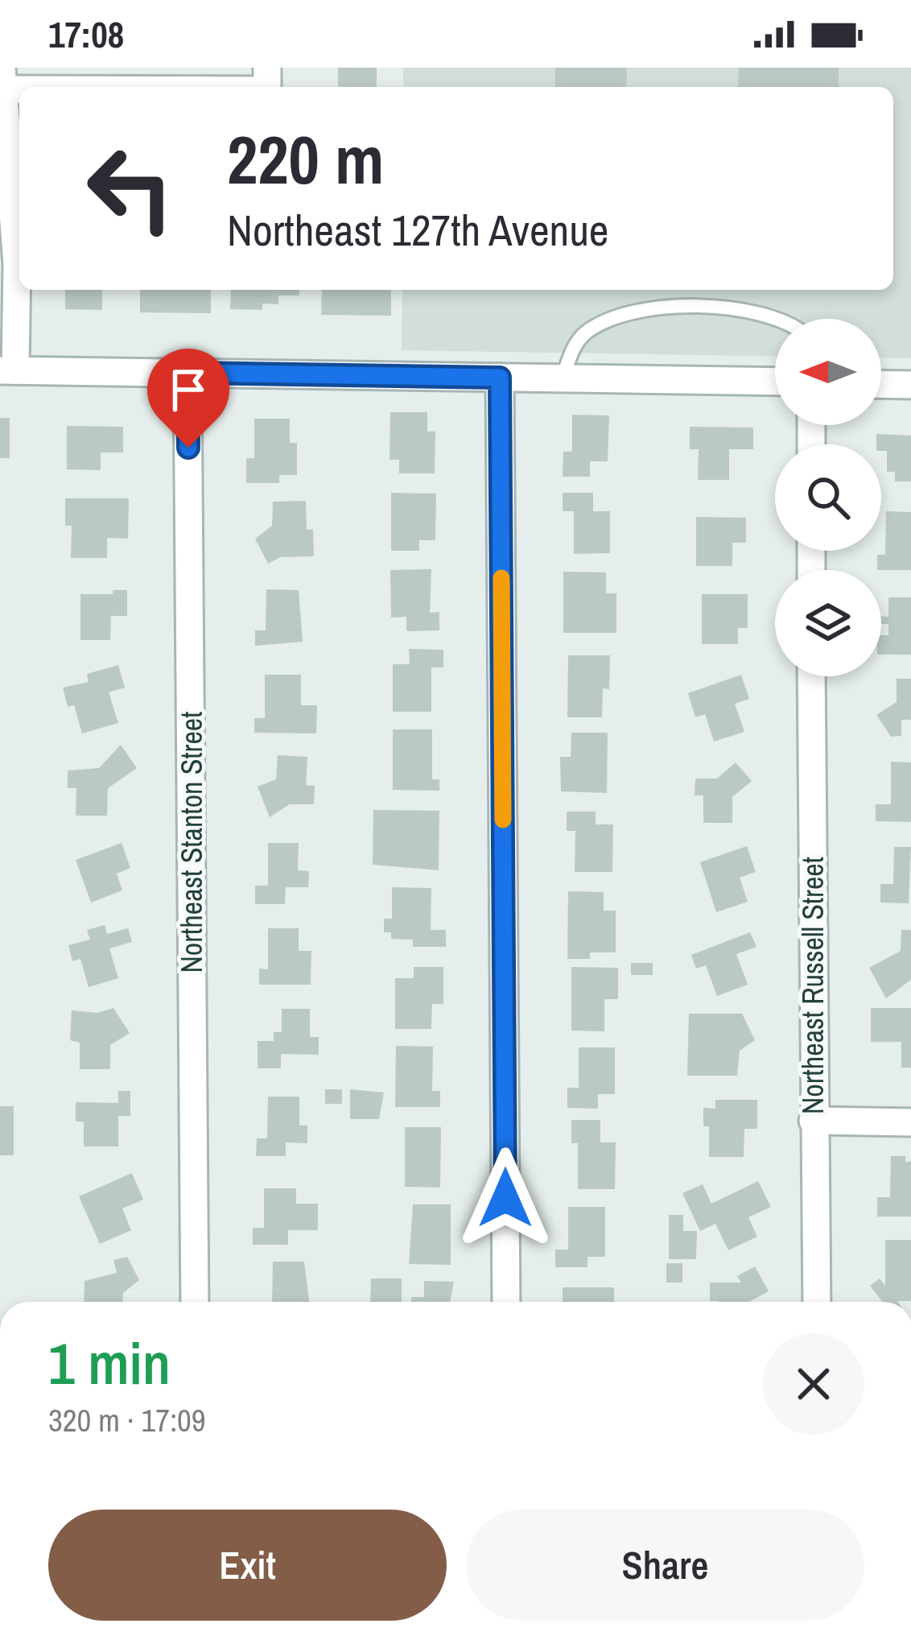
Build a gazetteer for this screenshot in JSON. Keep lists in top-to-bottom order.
{
  "streets": {
    "street": ["Northeast Stanton Street", "Northeast Russell Street"]
  },
  "north": "left",
  "page": {
    "status": "17:08",
    "turn": ["220 m", "Northeast 127th Avenue"],
    "heading": ["1 min", "320 m · 17:09"],
    "buttons": ["Exit", "Share"]
  }
}
